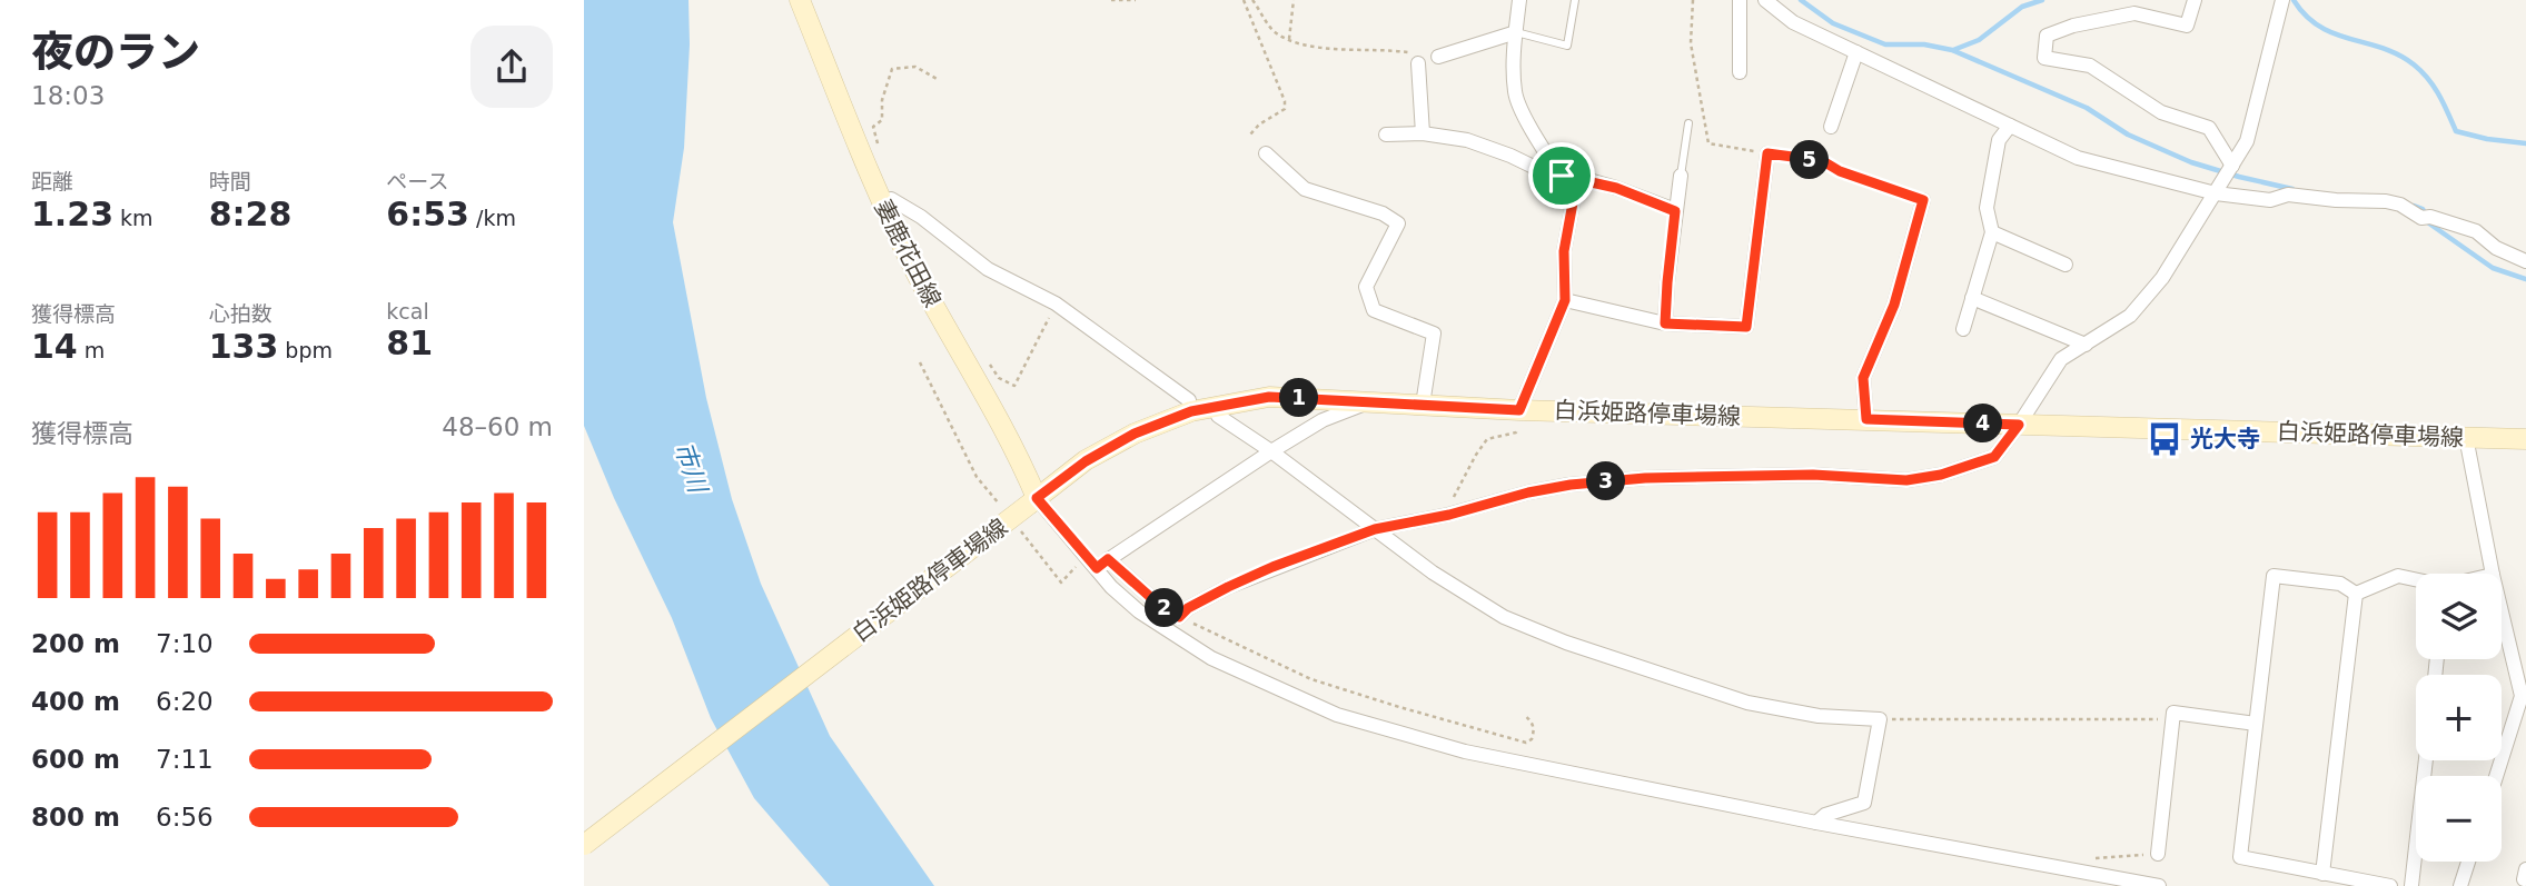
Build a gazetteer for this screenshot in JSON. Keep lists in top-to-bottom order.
{
  "streets": {
    "main road": ["妻鹿花田線", "白浜姫路停車場線"]
  },
  "crossings": [
    ["妻鹿花田線", "白浜姫路停車場線"]
  ],
  "water": ["市川"],
  "places": {
    "bus stop": ["光大寺"]
  },
  "page": {
    "heading": ["夜のラン", "18:03"],
    "stats": [
      ["距離", "1.23 km"],
      ["時間", "8:28"],
      ["ペース", "6:53 /km"],
      ["獲得標高", "14 m"],
      ["心拍数", "133 bpm"],
      ["kcal", "81"]
    ],
    "pins": [
      "5",
      "1",
      "4",
      "3",
      "2"
    ],
    "chart": ["獲得標高", "48–60 m"],
    "map_buttons": ["+", "−"],
    "list": [
      {
        "name": "200 m",
        "note": "7:10"
      },
      {
        "name": "400 m",
        "note": "6:20"
      },
      {
        "name": "600 m",
        "note": "7:11"
      },
      {
        "name": "800 m",
        "note": "6:56"
      }
    ]
  }
}
